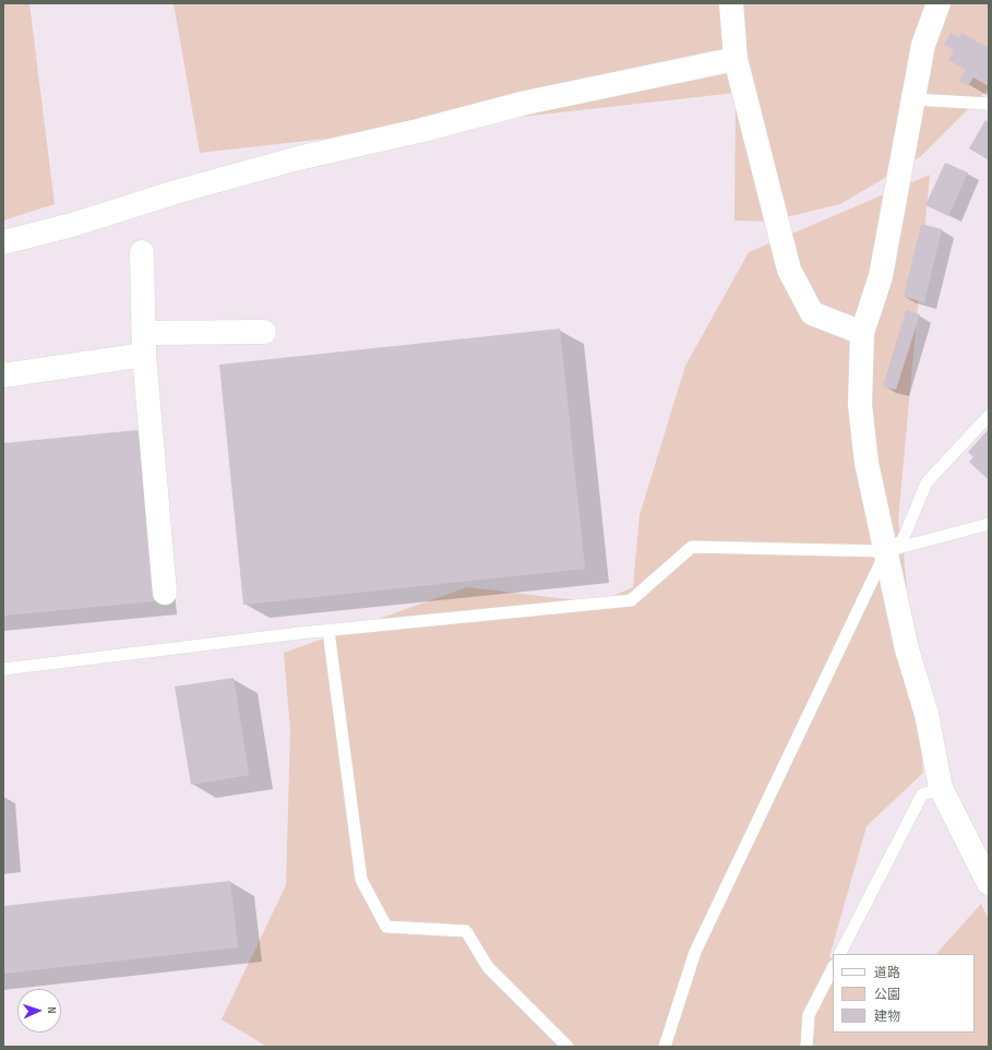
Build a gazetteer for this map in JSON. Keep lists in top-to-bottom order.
{
  "legend": ["道路", "公園", "建物"],
  "north": "right"
}
